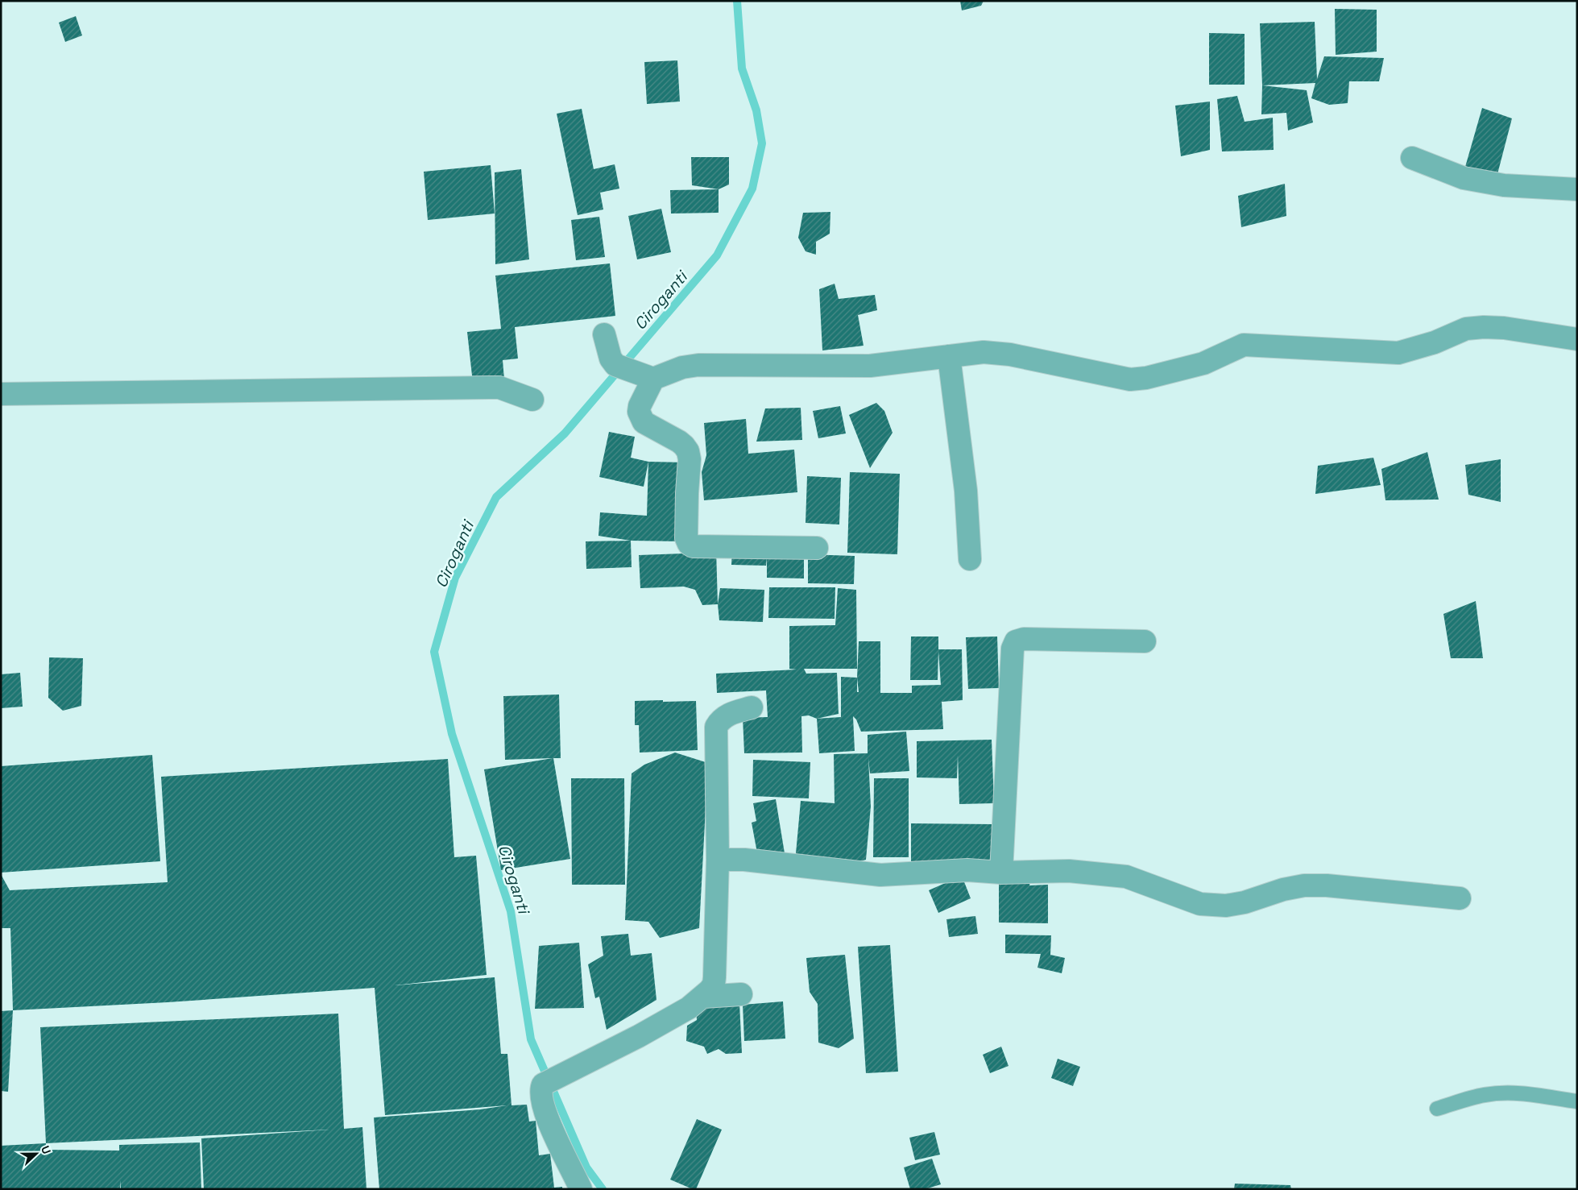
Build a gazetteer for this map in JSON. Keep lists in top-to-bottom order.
{
  "water": ["Ciroganti"],
  "north": "right"
}
